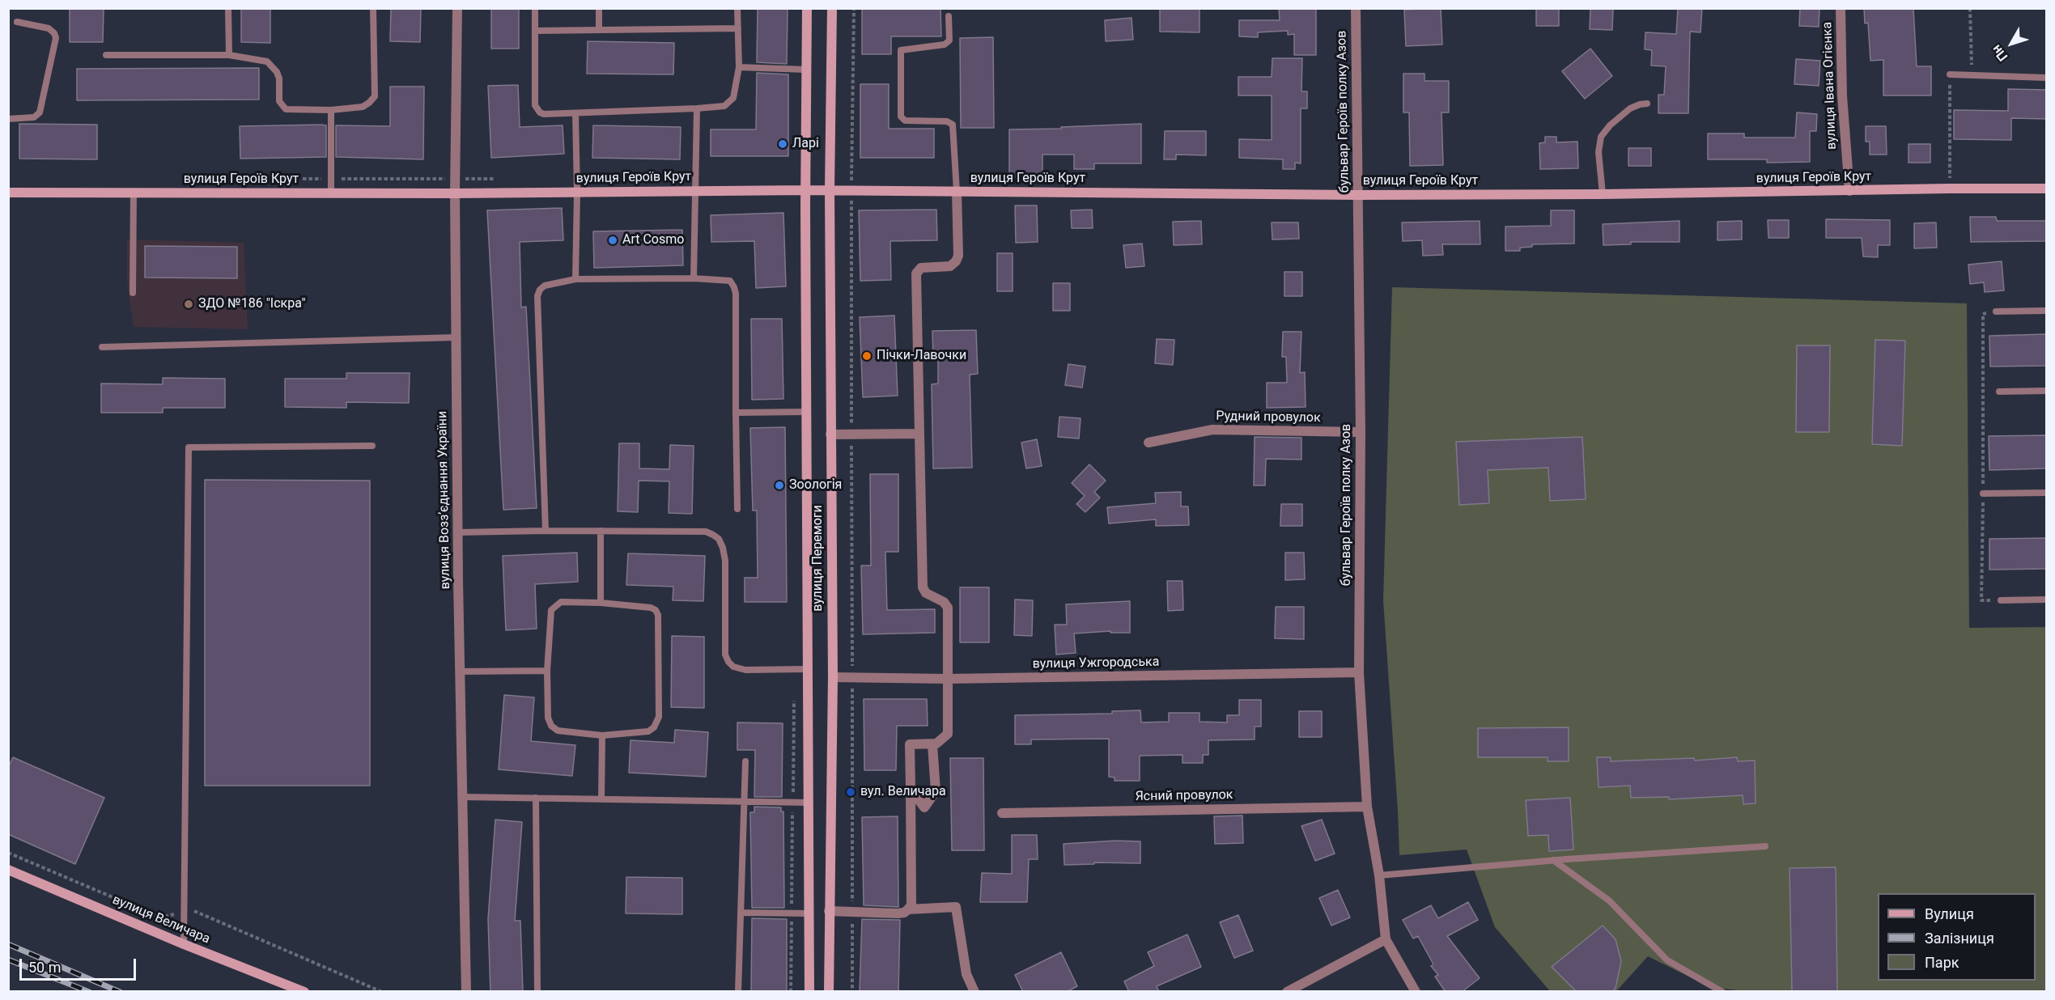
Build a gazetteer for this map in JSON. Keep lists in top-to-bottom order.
{
  "streets": {
    "street": [
      "вулиця Івана Огієнка",
      "бульвар Героїв полку Азов",
      "вулиця Героїв Крут",
      "Рудний провулок",
      "вулиця Воззʼєднання України",
      "вулиця Перемоги",
      "вулиця Ужгородська",
      "Ясний провулок",
      "вулиця Величара"
    ]
  },
  "crossings": [
    ["вулиця Івана Огієнка", "вулиця Героїв Крут"],
    ["бульвар Героїв полку Азов", "вулиця Героїв Крут"],
    ["бульвар Героїв полку Азов", "Рудний провулок"],
    ["бульвар Героїв полку Азов", "вулиця Ужгородська"],
    ["бульвар Героїв полку Азов", "Ясний провулок"],
    ["вулиця Героїв Крут", "вулиця Воззʼєднання України"],
    ["вулиця Героїв Крут", "вулиця Перемоги"],
    ["вулиця Перемоги", "вулиця Ужгородська"]
  ],
  "places": [
    "Ларі",
    "Art Cosmo",
    "ЗДО №186 \"Іскра\"",
    "Пічки-Лавочки",
    "Зоологія",
    "вул. Величара"
  ],
  "legend": ["Вулиця", "Залізниця", "Парк"],
  "scale_bar": "50 m",
  "north": "bottom left"
}
